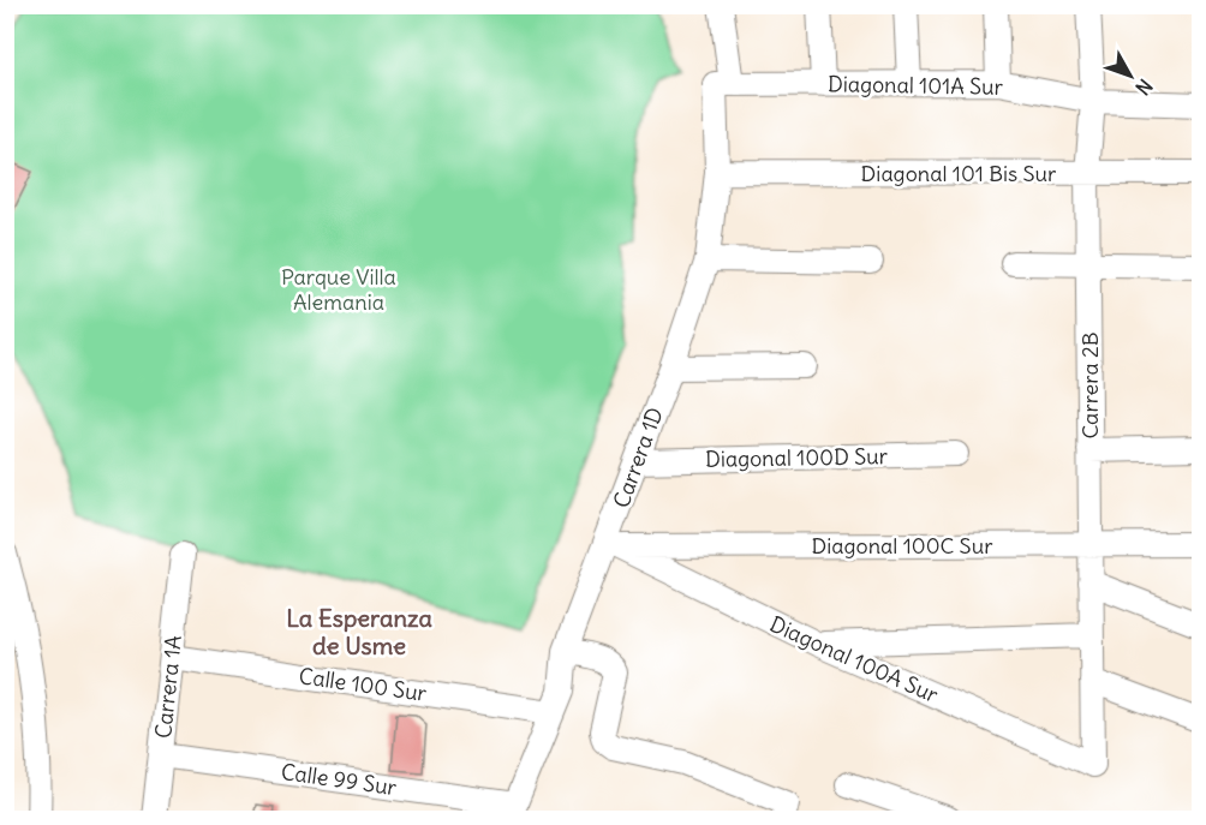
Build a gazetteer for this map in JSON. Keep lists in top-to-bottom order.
{
  "streets": {
    "street": [
      "Diagonal 101A Sur",
      "Diagonal 101 Bis Sur",
      "Carrera 2B",
      "Carrera 1D",
      "Diagonal 100D Sur",
      "Diagonal 100C Sur",
      "Diagonal 100A Sur",
      "Calle 100 Sur",
      "Carrera 1A",
      "Calle 99 Sur"
    ]
  },
  "crossings": [
    ["Diagonal 101A Sur", "Carrera 2B"],
    ["Diagonal 101A Sur", "Carrera 1D"],
    ["Diagonal 101 Bis Sur", "Carrera 2B"],
    ["Diagonal 101 Bis Sur", "Carrera 1D"],
    ["Carrera 2B", "Diagonal 100C Sur"],
    ["Carrera 2B", "Diagonal 100A Sur"],
    ["Carrera 1D", "Diagonal 100D Sur"],
    ["Carrera 1D", "Diagonal 100C Sur"],
    ["Carrera 1D", "Diagonal 100A Sur"],
    ["Carrera 1D", "Calle 100 Sur"],
    ["Carrera 1D", "Calle 99 Sur"],
    ["Diagonal 100C Sur", "Diagonal 100A Sur"],
    ["Calle 100 Sur", "Carrera 1A"],
    ["Carrera 1A", "Calle 99 Sur"]
  ],
  "districts": ["La Esperanza de Usme"],
  "parks": ["Parque Villa Alemania"],
  "north": "bottom right"
}
